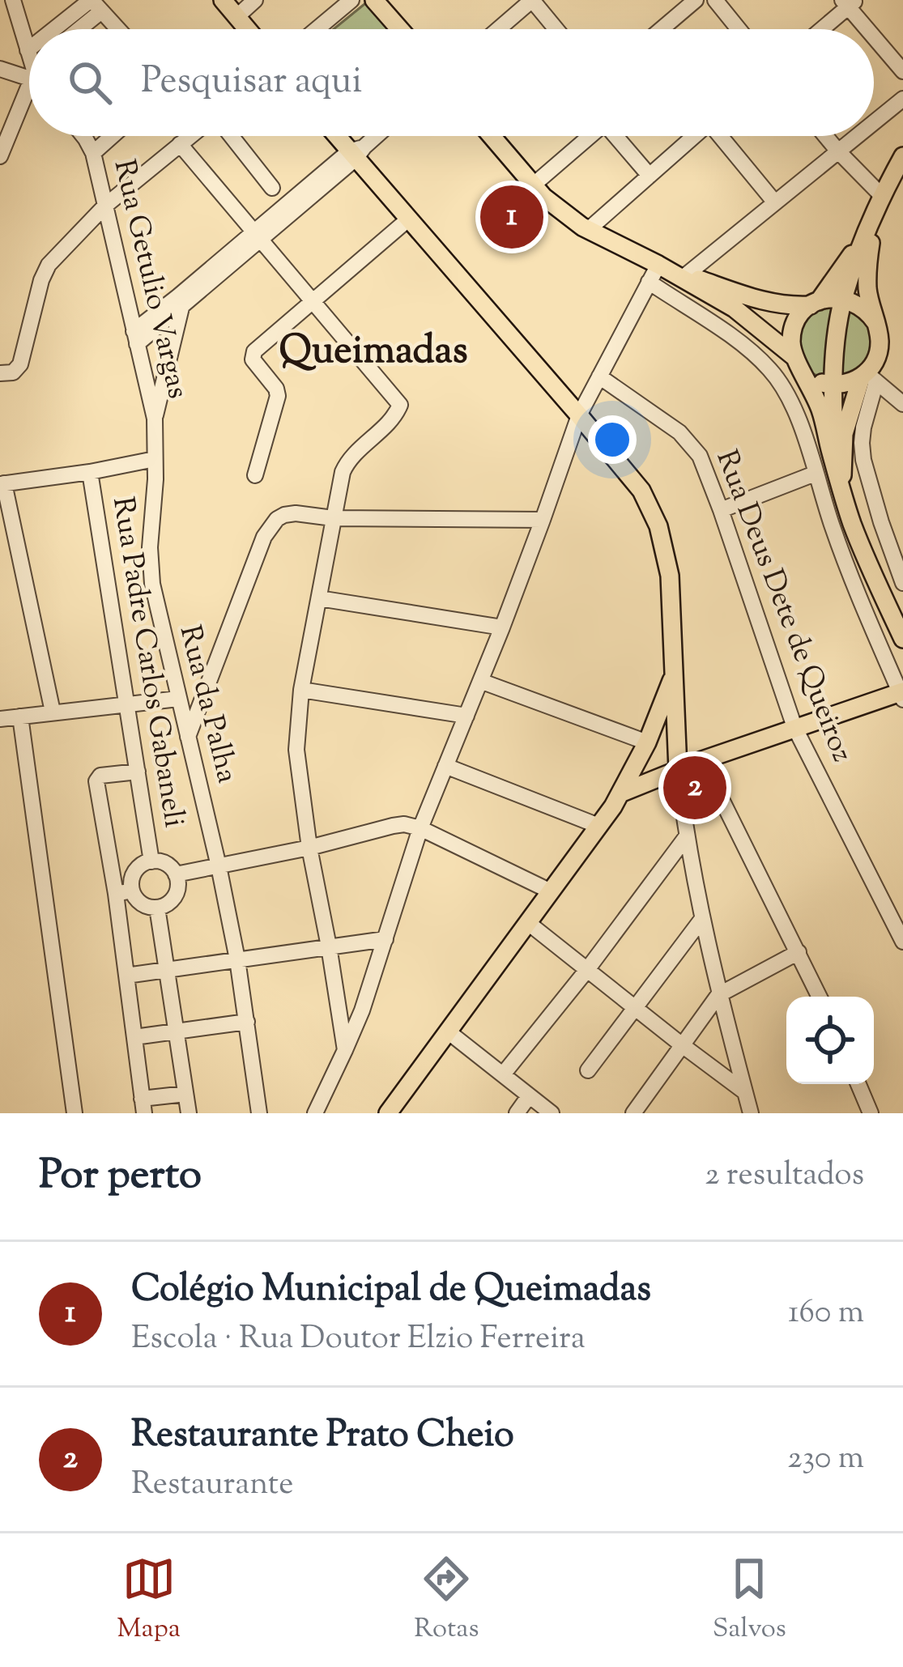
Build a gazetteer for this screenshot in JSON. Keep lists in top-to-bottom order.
{
  "streets": {
    "street": [
      "Rua Getulio Vargas",
      "Rua Deus Dete de Queiroz",
      "Rua Padre Carlos Gabaneli",
      "Rua da Palha"
    ]
  },
  "crossings": [
    ["Rua Getulio Vargas", "Rua da Palha"]
  ],
  "districts": ["Queimadas"],
  "page": {
    "search": "Pesquisar aqui",
    "pins": ["1", "2"],
    "heading": ["Por perto", "2 resultados"],
    "list": [
      {
        "mark": "1",
        "name": "Colégio Municipal de Queimadas",
        "note": "Escola · Rua Doutor Elzio Ferreira",
        "value": "160 m"
      },
      {
        "mark": "2",
        "name": "Restaurante Prato Cheio",
        "note": "Restaurante",
        "value": "230 m"
      }
    ],
    "nav": ["Mapa", "Rotas", "Salvos"]
  }
}
